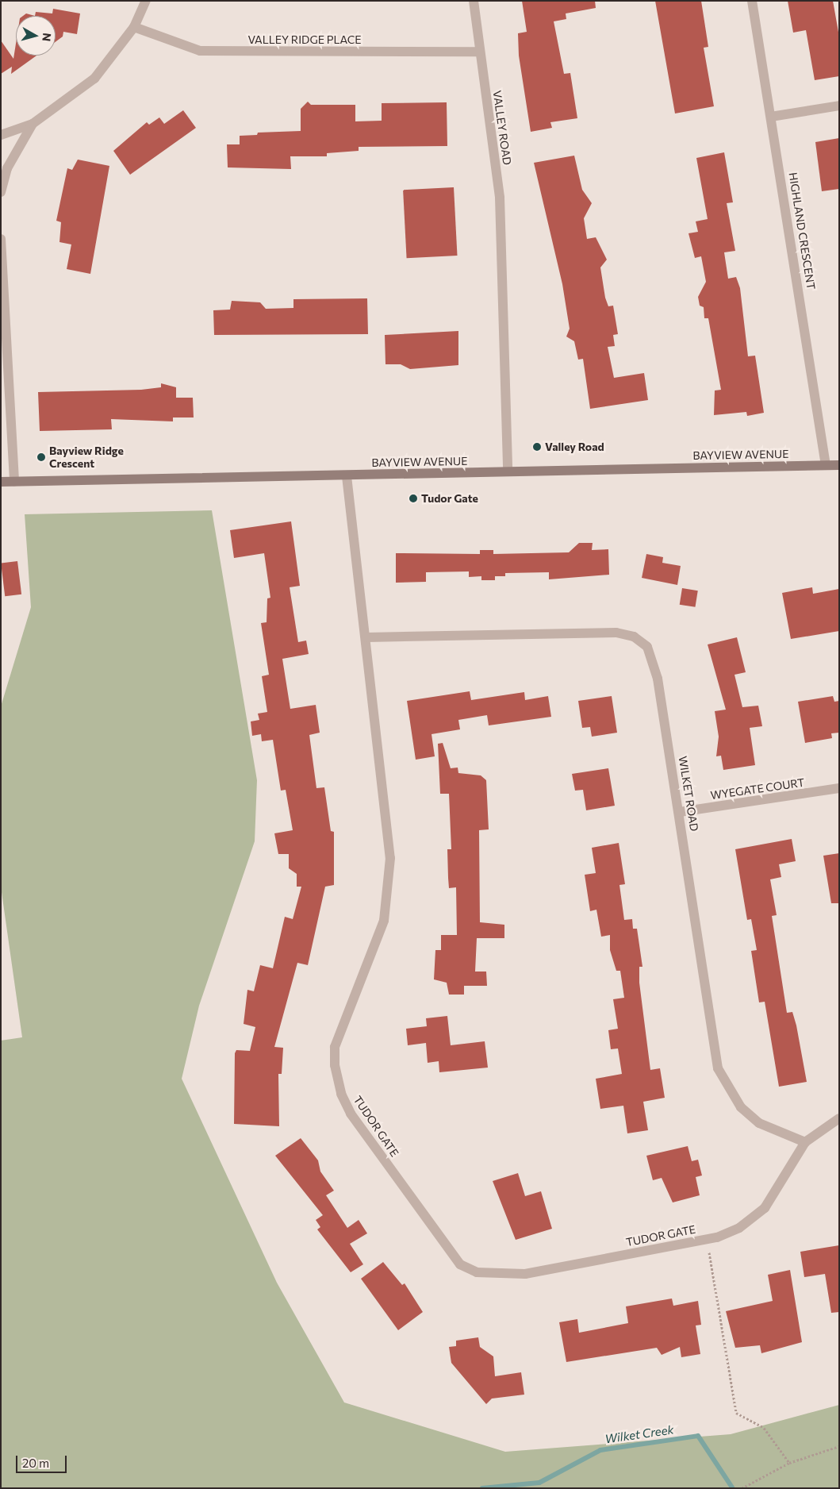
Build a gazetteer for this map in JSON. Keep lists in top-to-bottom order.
{
  "streets": {
    "main road": ["BAYVIEW AVENUE"],
    "street": [
      "VALLEY RIDGE PLACE",
      "VALLEY ROAD",
      "HIGHLAND CRESCENT",
      "WYEGATE COURT",
      "WILKET ROAD",
      "TUDOR GATE"
    ]
  },
  "crossings": [
    ["VALLEY RIDGE PLACE", "VALLEY ROAD"],
    ["VALLEY ROAD", "BAYVIEW AVENUE"],
    ["HIGHLAND CRESCENT", "BAYVIEW AVENUE"],
    ["BAYVIEW AVENUE", "TUDOR GATE"],
    ["WYEGATE COURT", "WILKET ROAD"],
    ["WILKET ROAD", "TUDOR GATE"]
  ],
  "water": ["Wilket Creek"],
  "places": ["Valley Road", "Bayview Ridge Crescent", "Tudor Gate"],
  "scale_bar": "20 m",
  "north": "right"
}
